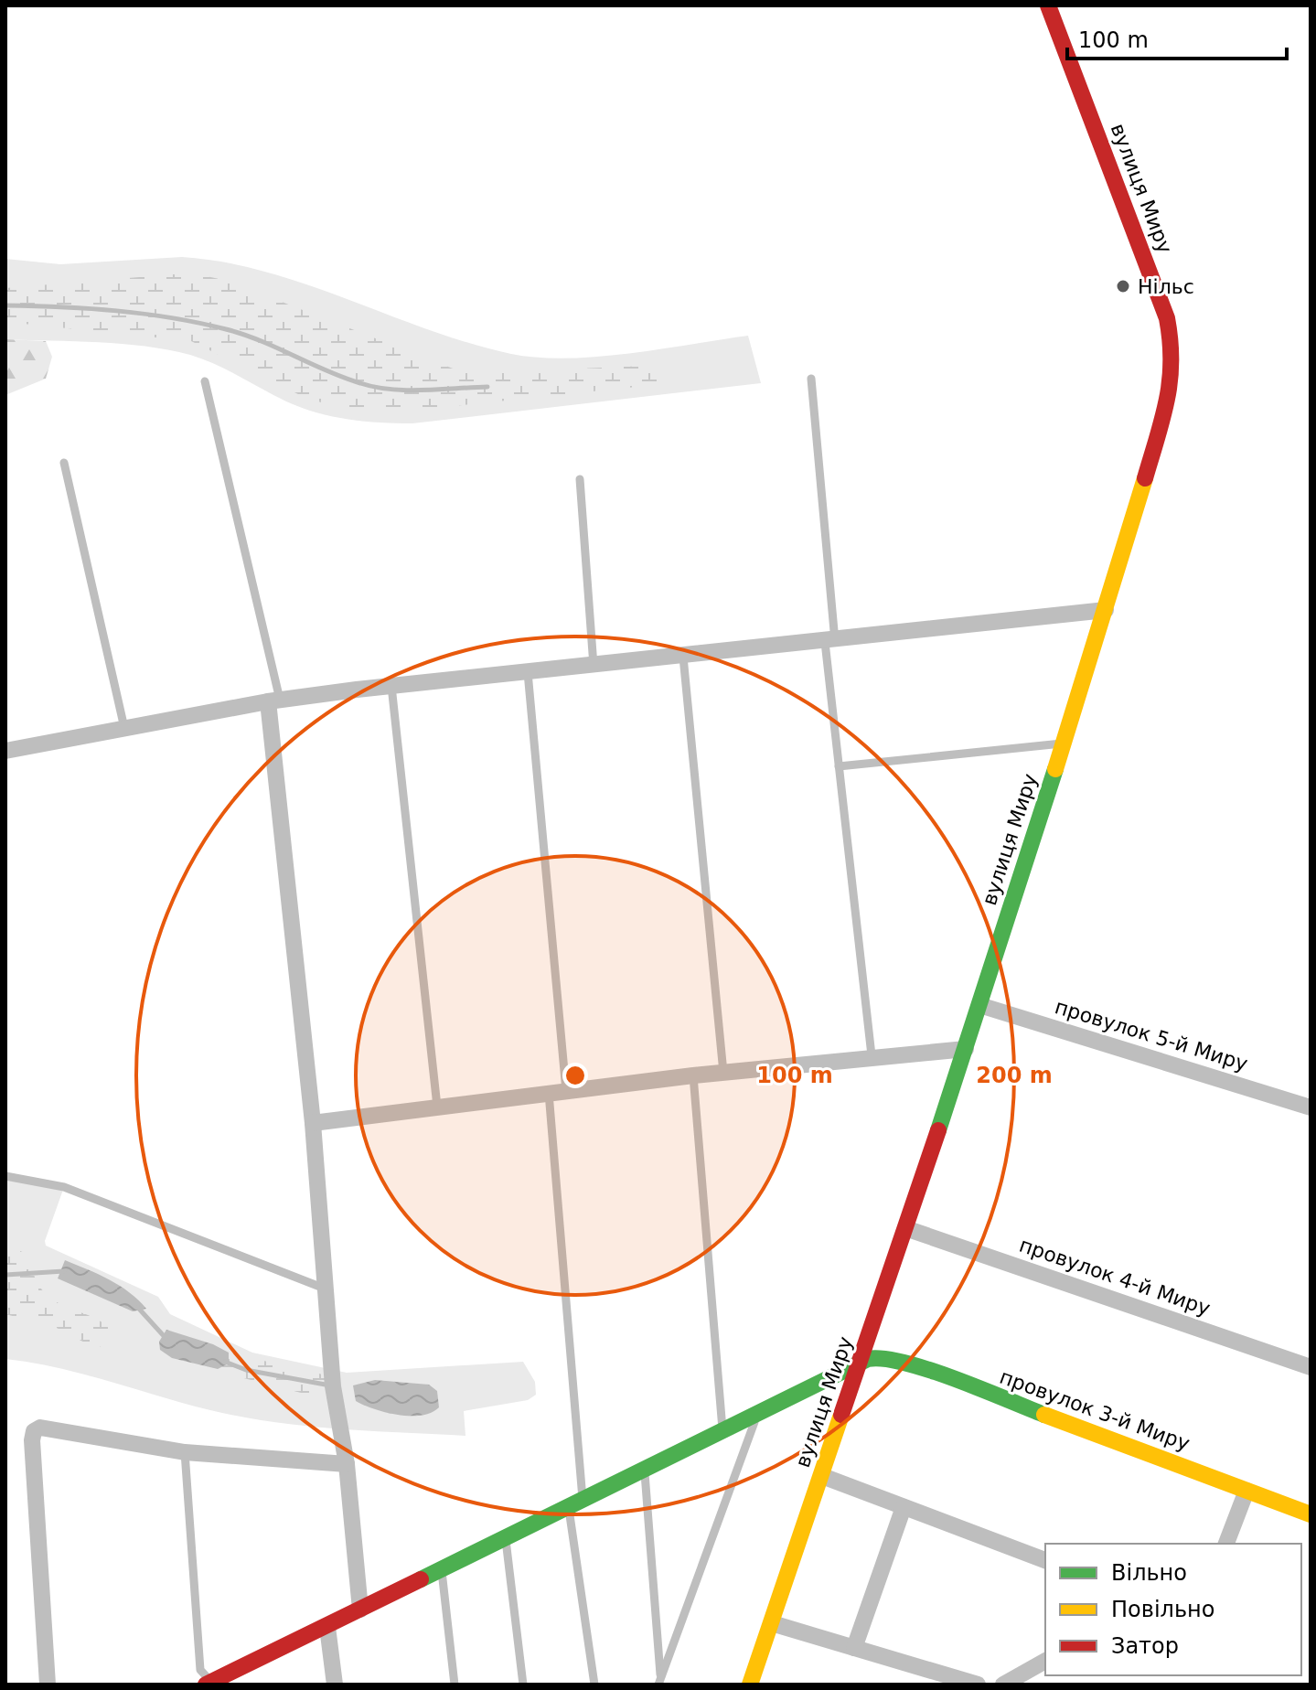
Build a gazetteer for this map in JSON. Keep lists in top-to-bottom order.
{
  "streets": {
    "street": [
      "вулиця Миру",
      "провулок 5-й Миру",
      "провулок 4-й Миру",
      "провулок 3-й Миру"
    ]
  },
  "crossings": [
    ["вулиця Миру", "провулок 5-й Миру"],
    ["вулиця Миру", "провулок 4-й Миру"],
    ["вулиця Миру", "провулок 3-й Миру"]
  ],
  "places": ["Нільс"],
  "legend": ["Вільно", "Повільно", "Затор"],
  "scale_bar": "100 m",
  "rings": ["100 m", "200 m"]
}
